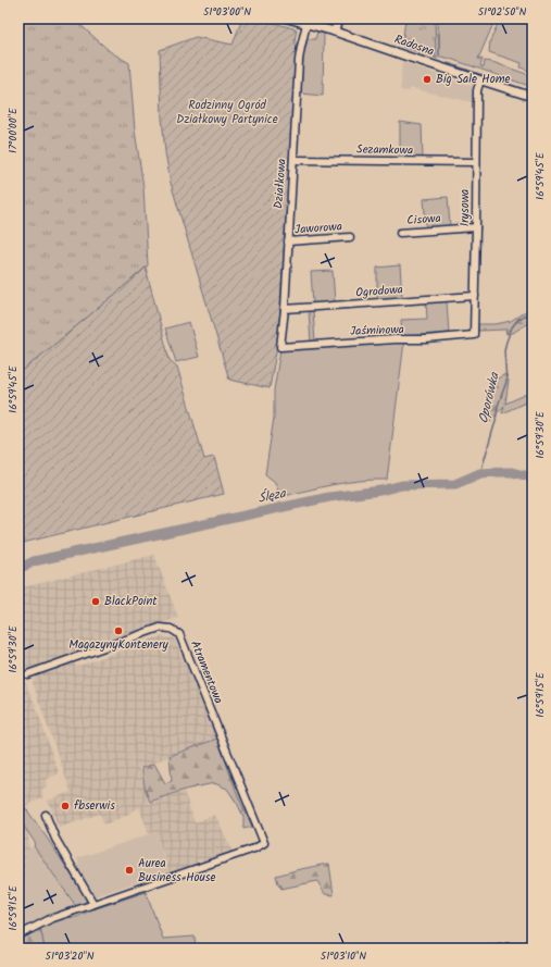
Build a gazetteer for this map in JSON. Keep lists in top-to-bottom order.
{
  "streets": {
    "street": [
      "Radosna",
      "Sezamkowa",
      "Działkowa",
      "Irysowa",
      "Cisowa",
      "Jaworowa",
      "Ogrodowa",
      "Jaśminowa",
      "Atramentowa"
    ]
  },
  "crossings": [
    ["Radosna", "Działkowa"],
    ["Radosna", "Irysowa"],
    ["Sezamkowa", "Działkowa"],
    ["Sezamkowa", "Irysowa"],
    ["Działkowa", "Jaworowa"],
    ["Działkowa", "Ogrodowa"],
    ["Działkowa", "Jaśminowa"],
    ["Irysowa", "Cisowa"],
    ["Irysowa", "Ogrodowa"],
    ["Irysowa", "Jaśminowa"]
  ],
  "water": ["Oporówka", "Ślęza"],
  "parks": ["Rodzinny Ogród Działkowy Partynice"],
  "places": [
    "Big Sale Home",
    "BlackPoint",
    "MagazynyKontenery",
    "fbserwis",
    "Aurea Business House"
  ],
  "coordinates": [
    "51°03'00\"N",
    "51°02'50\"N",
    "17°00'00\"E",
    "16°59'45\"E",
    "16°59'30\"E",
    "16°59'15\"E",
    "51°03'20\"N",
    "51°03'10\"N"
  ]
}
